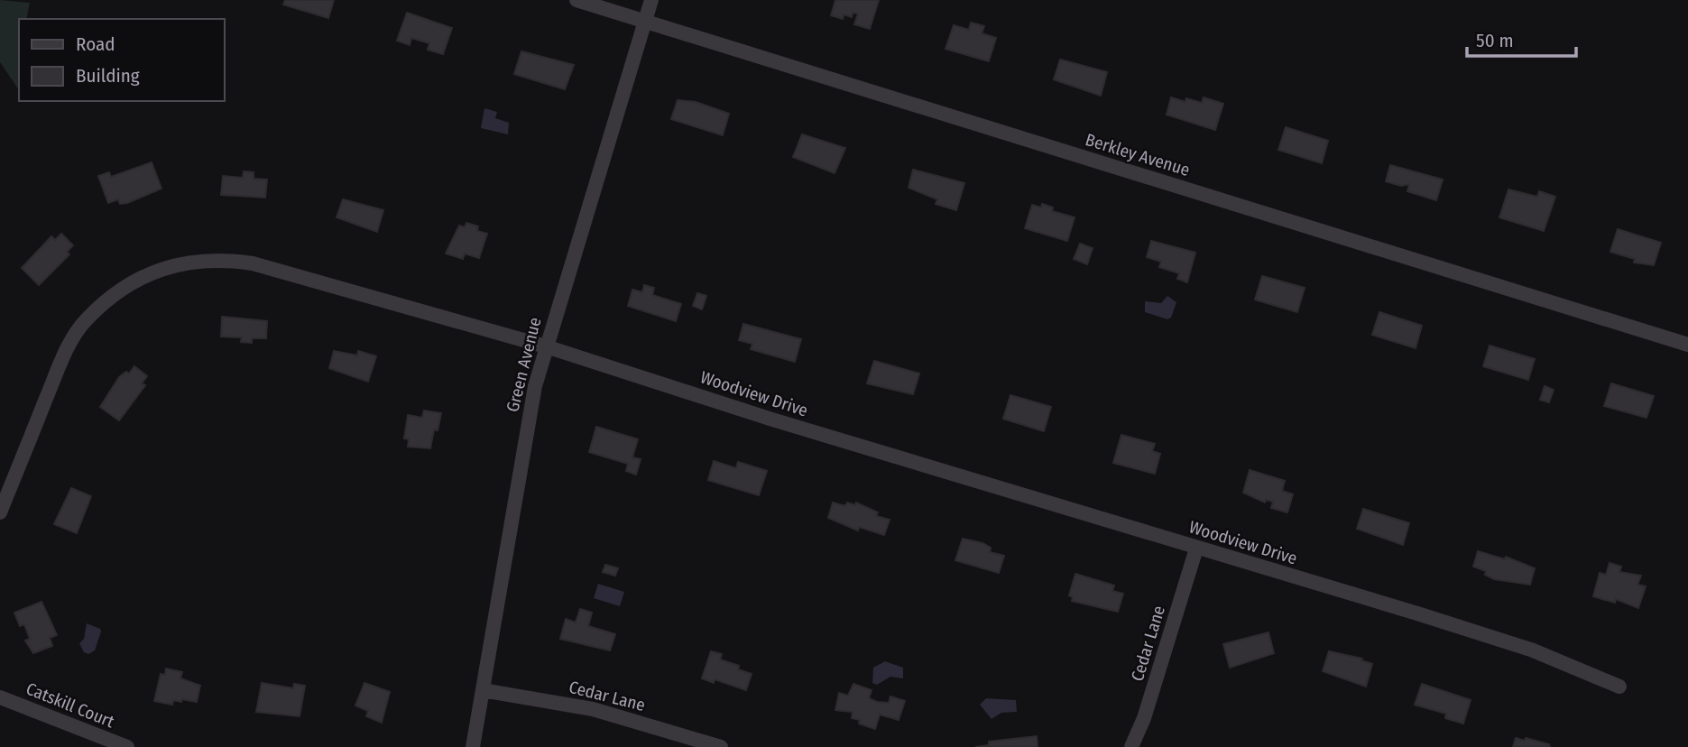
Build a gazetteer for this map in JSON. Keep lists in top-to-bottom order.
{
  "streets": {
    "street": [
      "Berkley Avenue",
      "Green Avenue",
      "Woodview Drive",
      "Cedar Lane",
      "Catskill Court"
    ]
  },
  "crossings": [
    ["Berkley Avenue", "Green Avenue"],
    ["Green Avenue", "Woodview Drive"],
    ["Green Avenue", "Cedar Lane"],
    ["Woodview Drive", "Cedar Lane"]
  ],
  "legend": ["Road", "Building"],
  "scale_bar": "50 m"
}
